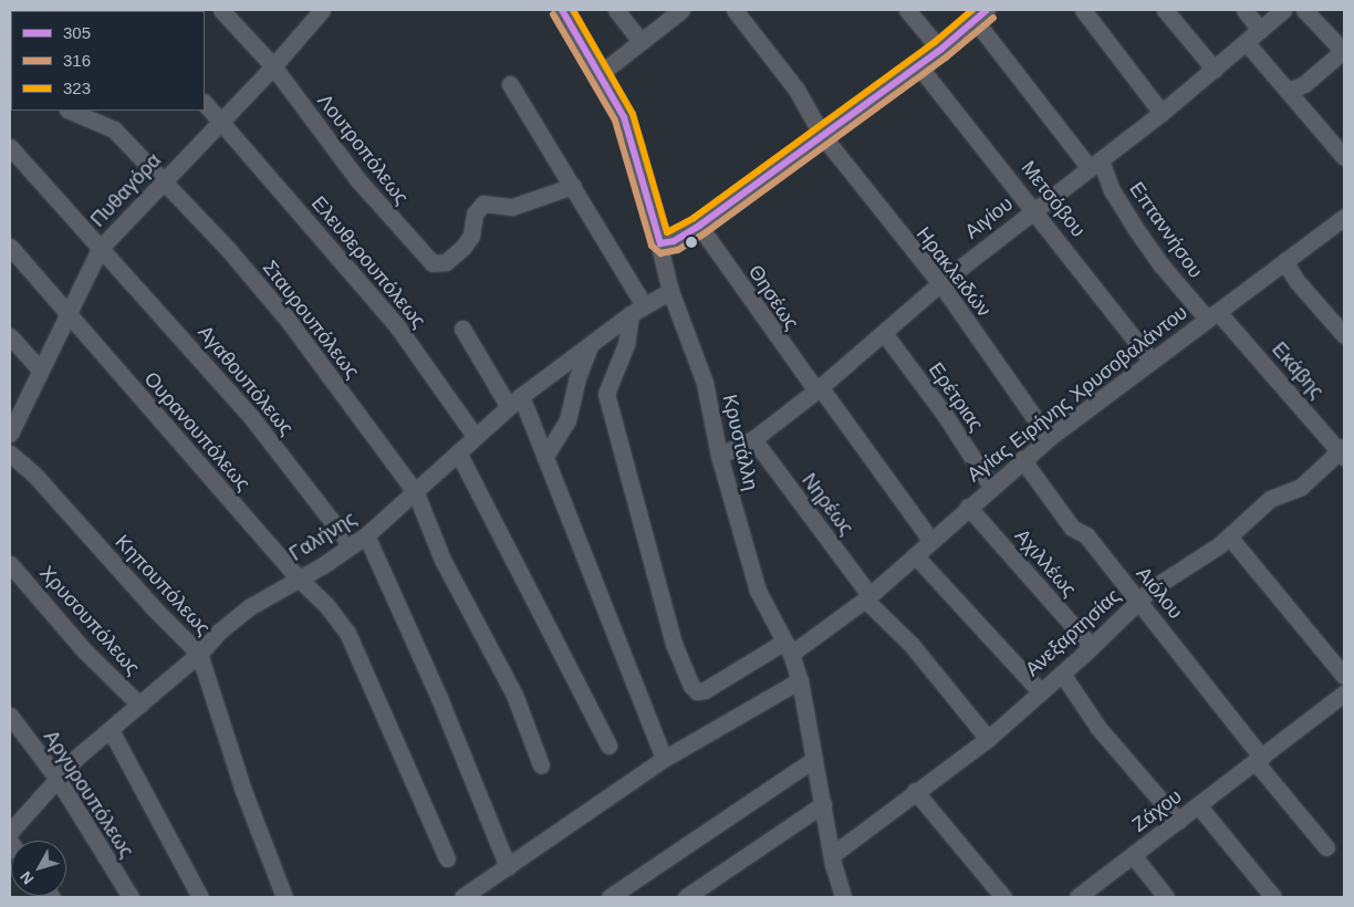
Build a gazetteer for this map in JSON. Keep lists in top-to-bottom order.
{
  "streets": {
    "street": [
      "Λουτροπόλεως",
      "Πυθαγόρα",
      "Μετσόβου",
      "Αιγίου",
      "Επταννήσου",
      "Ελευθερουπόλεως",
      "Ηρακλειδών",
      "Θησέως",
      "Σταυρουπόλεως",
      "Εκάβης",
      "Αγαθουπόλεως",
      "Αγίας Ειρήνης Χρυσοβαλάντου",
      "Ερέτριας",
      "Ουρανουπόλεως",
      "Κρυστάλλη",
      "Νηρέως",
      "Γαλήνης",
      "Αχιλλέως",
      "Κηπουπόλεως",
      "Αιόλου",
      "Χρυσουπόλεως",
      "Ανεξαρτησίας",
      "Αργυρουπόλεως",
      "Ζάχου"
    ]
  },
  "crossings": [
    ["Λουτροπόλεως", "Πυθαγόρα"],
    ["Πυθαγόρα", "Ελευθερουπόλεως"],
    ["Πυθαγόρα", "Σταυρουπόλεως"],
    ["Πυθαγόρα", "Αγαθουπόλεως"],
    ["Πυθαγόρα", "Ουρανουπόλεως"],
    ["Μετσόβου", "Αιγίου"],
    ["Μετσόβου", "Αγίας Ειρήνης Χρυσοβαλάντου"],
    ["Αιγίου", "Επταννήσου"],
    ["Αιγίου", "Ηρακλειδών"],
    ["Αιγίου", "Θησέως"],
    ["Αιγίου", "Ερέτριας"],
    ["Αιγίου", "Κρυστάλλη"],
    ["Αιγίου", "Νηρέως"],
    ["Επταννήσου", "Εκάβης"],
    ["Επταννήσου", "Αγίας Ειρήνης Χρυσοβαλάντου"],
    ["Ελευθερουπόλεως", "Γαλήνης"],
    ["Ηρακλειδών", "Αγίας Ειρήνης Χρυσοβαλάντου"],
    ["Θησέως", "Αγίας Ειρήνης Χρυσοβαλάντου"],
    ["Σταυρουπόλεως", "Γαλήνης"],
    ["Εκάβης", "Αγίας Ειρήνης Χρυσοβαλάντου"],
    ["Εκάβης", "Ανεξαρτησίας"],
    ["Αγαθουπόλεως", "Γαλήνης"],
    ["Αγίας Ειρήνης Χρυσοβαλάντου", "Ερέτριας"],
    ["Αγίας Ειρήνης Χρυσοβαλάντου", "Κρυστάλλη"],
    ["Αγίας Ειρήνης Χρυσοβαλάντου", "Νηρέως"],
    ["Αγίας Ειρήνης Χρυσοβαλάντου", "Γαλήνης"],
    ["Αγίας Ειρήνης Χρυσοβαλάντου", "Αχιλλέως"],
    ["Αγίας Ειρήνης Χρυσοβαλάντου", "Αιόλου"],
    ["Ουρανουπόλεως", "Γαλήνης"],
    ["Κρυστάλλη", "Γαλήνης"],
    ["Κρυστάλλη", "Ανεξαρτησίας"],
    ["Νηρέως", "Ανεξαρτησίας"],
    ["Γαλήνης", "Κηπουπόλεως"],
    ["Γαλήνης", "Χρυσουπόλεως"],
    ["Γαλήνης", "Αργυρουπόλεως"],
    ["Αχιλλέως", "Ανεξαρτησίας"],
    ["Αιόλου", "Ανεξαρτησίας"],
    ["Αιόλου", "Ζάχου"]
  ],
  "lines": ["transit line 305", "transit line 323", "transit line 316"],
  "legend": ["305", "316", "323"],
  "north": "bottom left"
}
